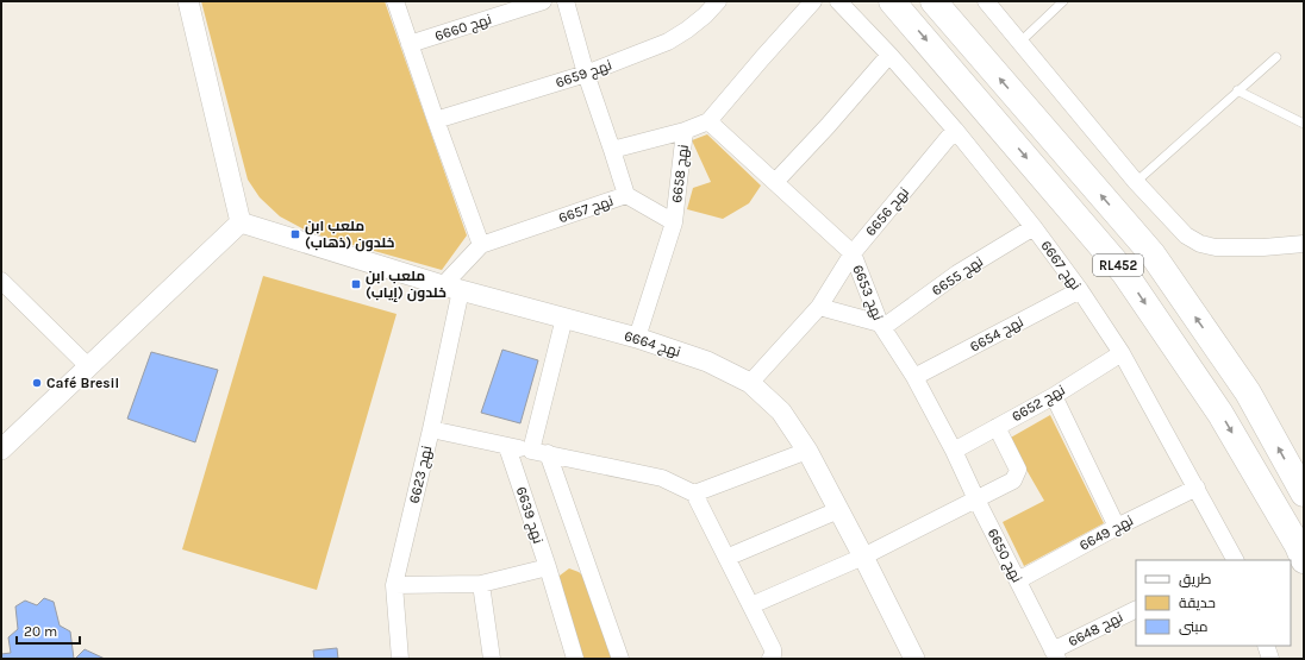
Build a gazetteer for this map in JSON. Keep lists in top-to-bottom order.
{
  "streets": {
    "highway": ["RL452"],
    "street": [
      "نهج 6660",
      "نهج 6659",
      "نهج 6658",
      "نهج 6657",
      "نهج 6656",
      "نهج 6667",
      "نهج 6655",
      "نهج 6653",
      "نهج 6654",
      "نهج 6664",
      "نهج 6652",
      "نهج 6623",
      "نهج 6639",
      "نهج 6649",
      "نهج 6650",
      "نهج 6648"
    ]
  },
  "crossings": [
    ["نهج 6659", "نهج 6657"],
    ["نهج 6658", "نهج 6653"],
    ["نهج 6658", "نهج 6664"],
    ["نهج 6657", "نهج 6664"],
    ["نهج 6657", "نهج 6623"],
    ["نهج 6656", "نهج 6667"],
    ["نهج 6656", "نهج 6653"],
    ["نهج 6656", "نهج 6664"],
    ["نهج 6667", "نهج 6655"],
    ["نهج 6667", "نهج 6654"],
    ["نهج 6667", "نهج 6652"],
    ["نهج 6667", "نهج 6649"],
    ["نهج 6655", "نهج 6653"],
    ["نهج 6653", "نهج 6654"],
    ["نهج 6653", "نهج 6652"],
    ["نهج 6653", "نهج 6650"],
    ["نهج 6664", "نهج 6623"],
    ["نهج 6652", "نهج 6650"],
    ["نهج 6649", "نهج 6650"],
    ["نهج 6650", "نهج 6648"]
  ],
  "places": {
    "transit": ["ملعب ابن خلدون (ذهاب)", "ملعب ابن خلدون (إياب)"],
    "other": ["Café Bresil"]
  },
  "legend": ["طريق", "حديقة", "مبنى"],
  "scale_bar": "20 m"
}
